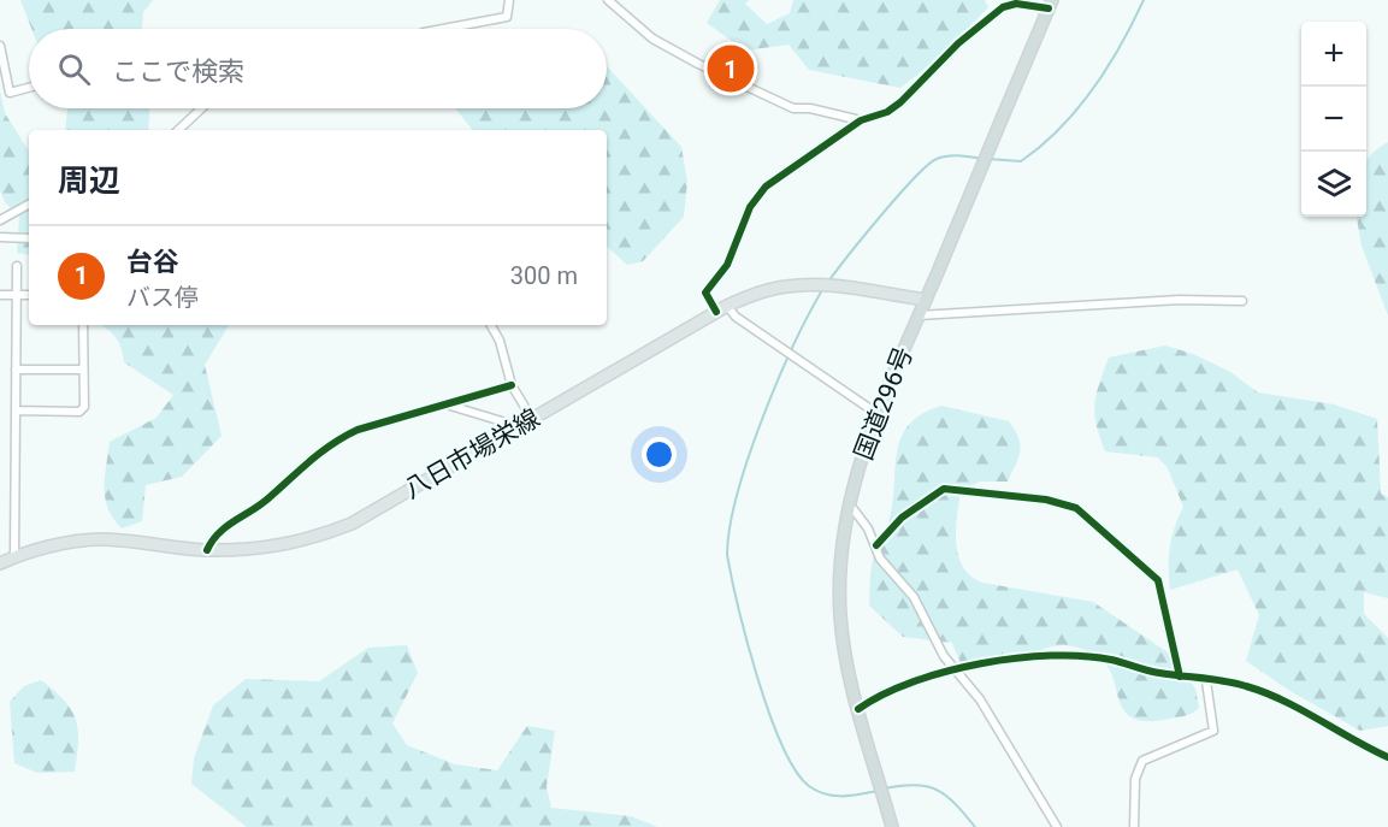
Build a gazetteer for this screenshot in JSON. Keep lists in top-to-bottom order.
{
  "streets": {
    "highway": ["国道296号"],
    "main road": ["八日市場栄線"]
  },
  "crossings": [
    ["国道296号", "八日市場栄線"]
  ],
  "page": {
    "map_buttons": ["+", "−"],
    "search": "ここで検索",
    "pins": "1",
    "heading": "周辺",
    "list": [
      {
        "mark": "1",
        "name": "台谷",
        "note": "バス停",
        "value": "300 m"
      }
    ]
  }
}
